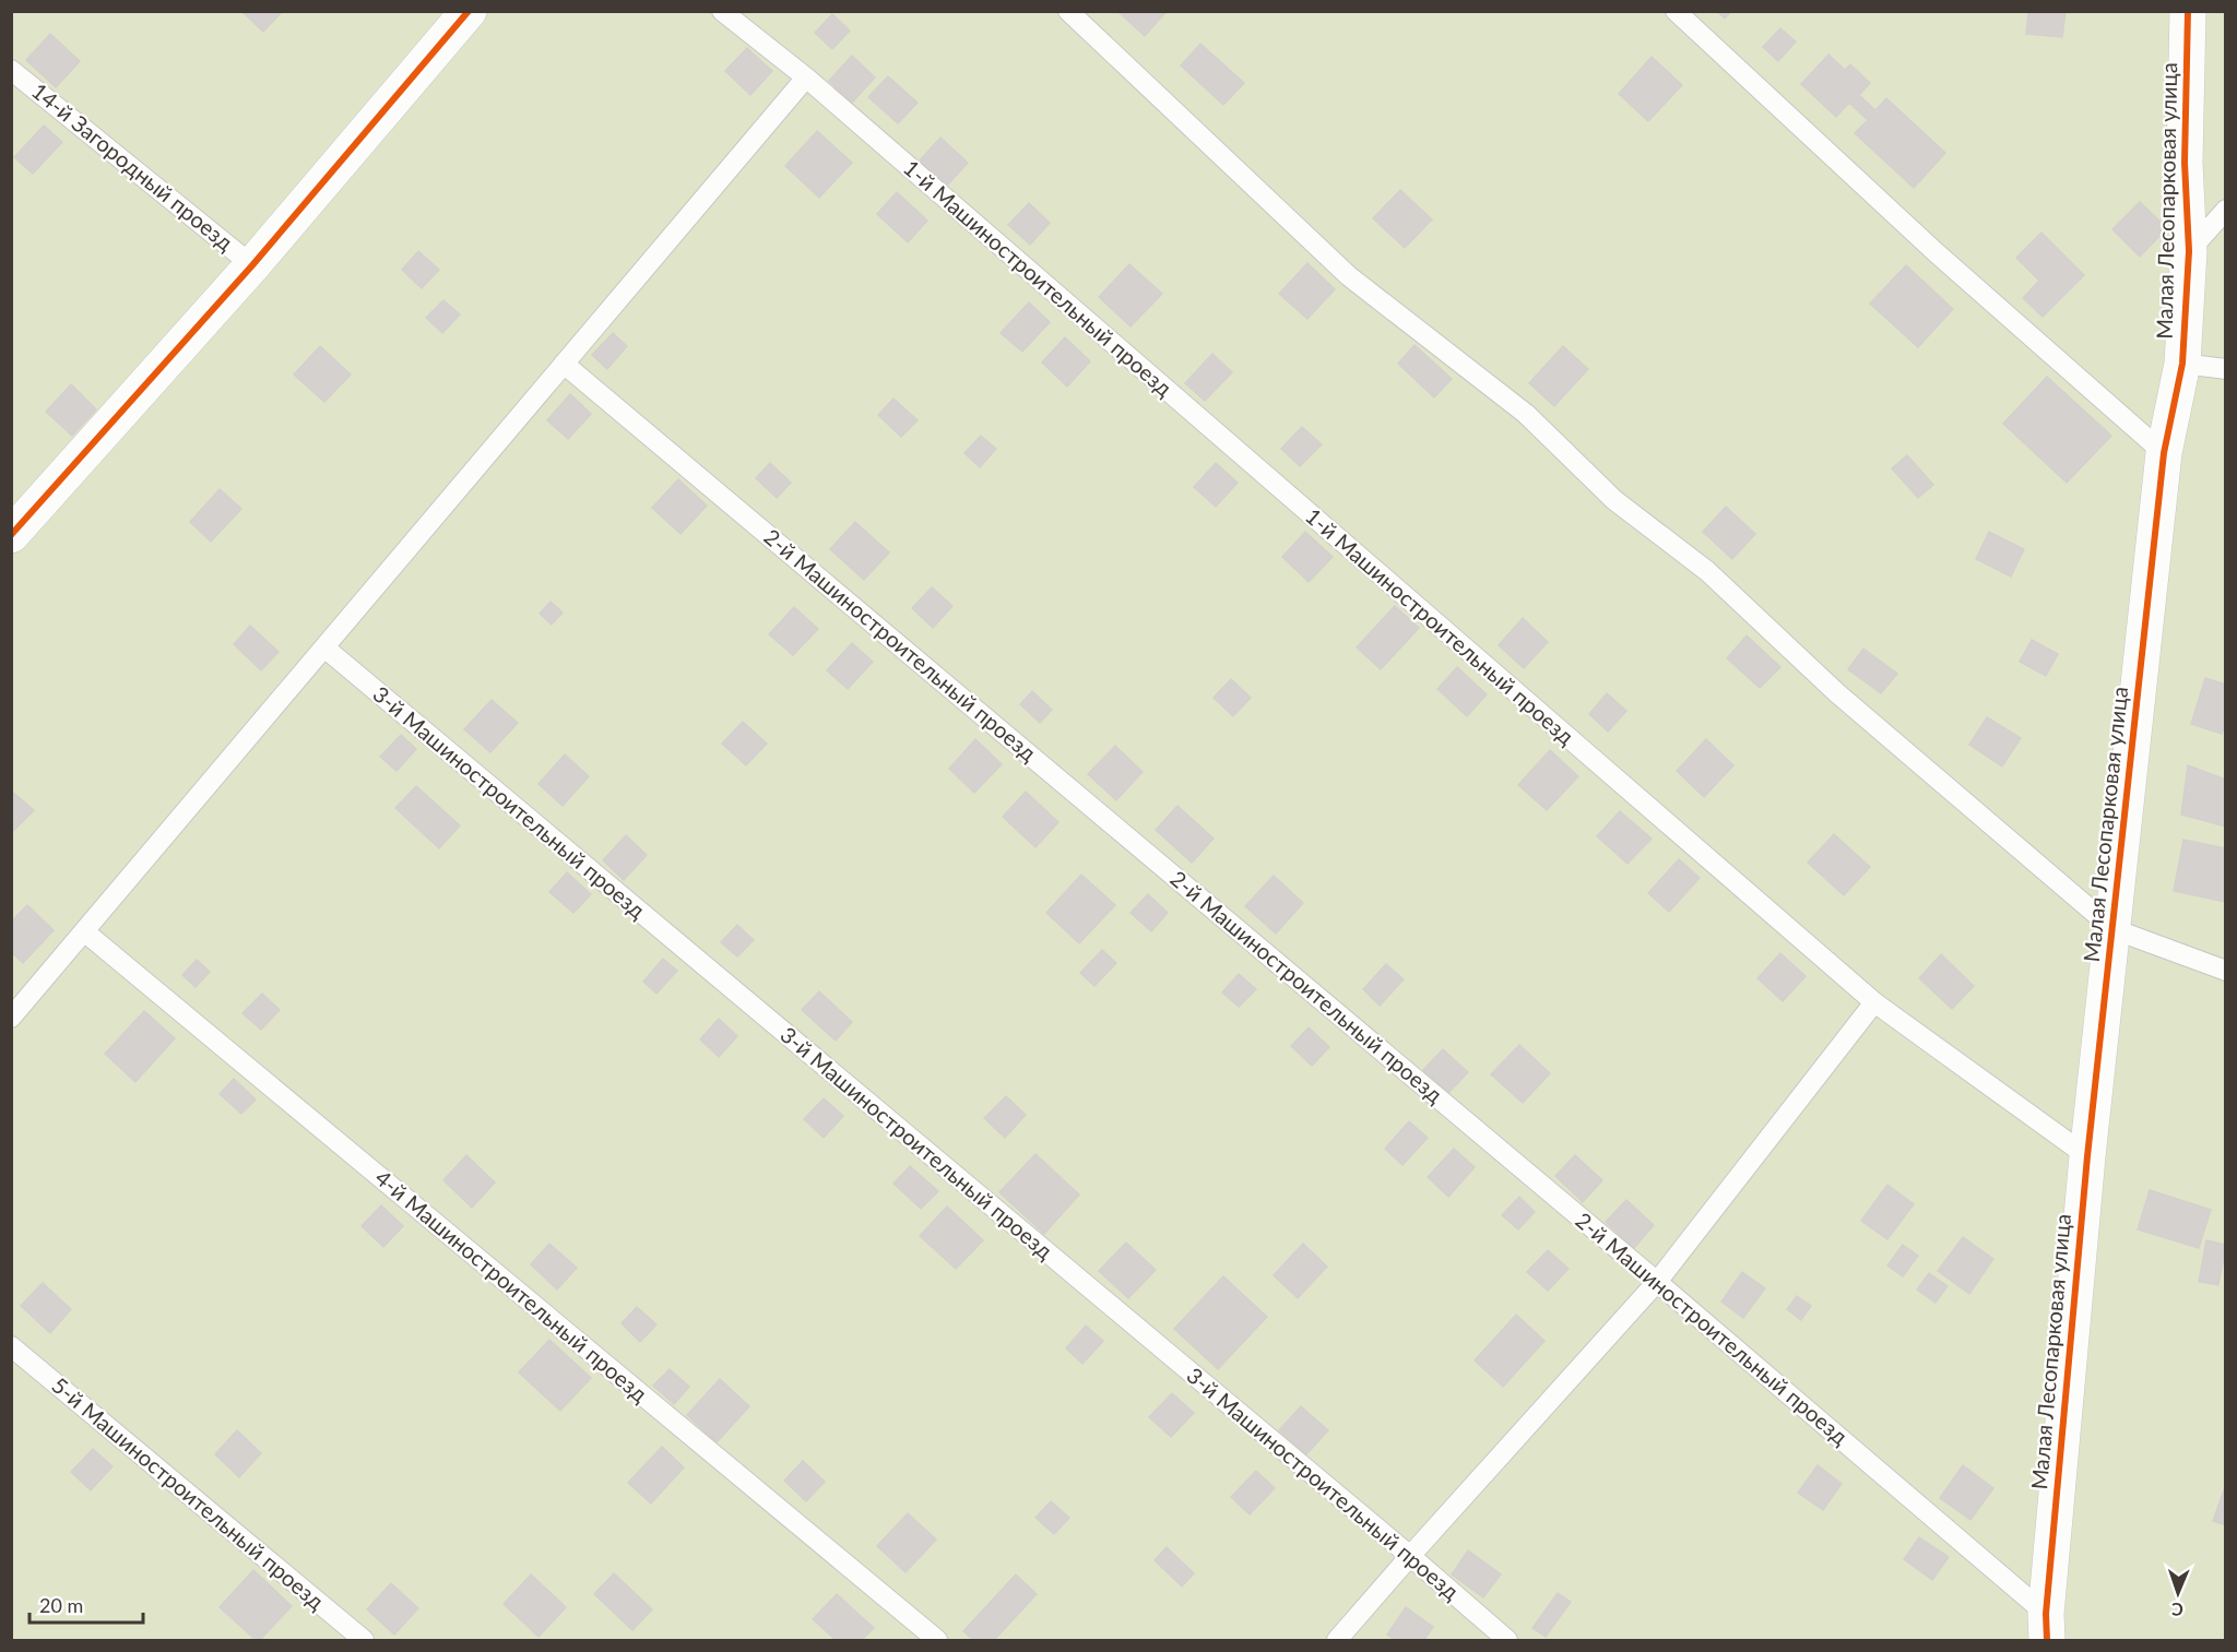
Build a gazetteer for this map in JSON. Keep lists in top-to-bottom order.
{
  "streets": {
    "street": ["Малая Лесопарковая улица"],
    "lane": [
      "14-й Загородный проезд",
      "1-й Машиностроительный проезд",
      "2-й Машиностроительный проезд",
      "3-й Машиностроительный проезд",
      "4-й Машиностроительный проезд",
      "5-й Машиностроительный проезд"
    ]
  },
  "crossings": [
    ["Малая Лесопарковая улица", "1-й Машиностроительный проезд"],
    ["Малая Лесопарковая улица", "2-й Машиностроительный проезд"]
  ],
  "scale_bar": "20 m",
  "north": "bottom"
}
